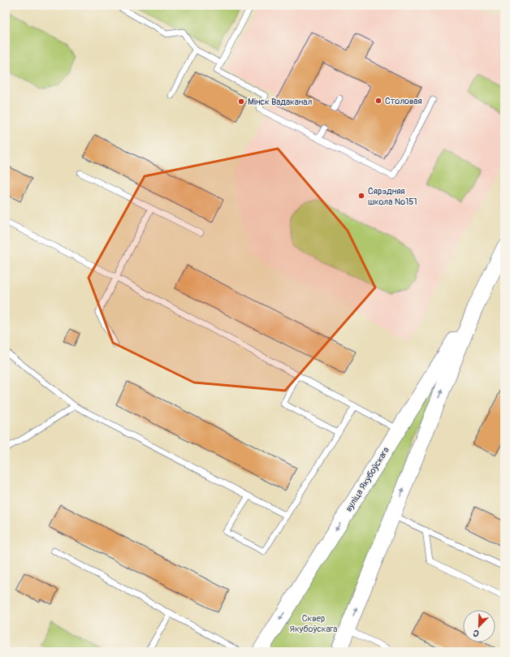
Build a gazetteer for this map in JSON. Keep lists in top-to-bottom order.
{
  "streets": {
    "main road": ["вуліца Якубоўскага"]
  },
  "parks": ["Сквер Якубоўскага"],
  "places": ["Столовая", "Мінск Вадаканал", "Сярэдняя школа №151"],
  "north": "bottom left"
}
